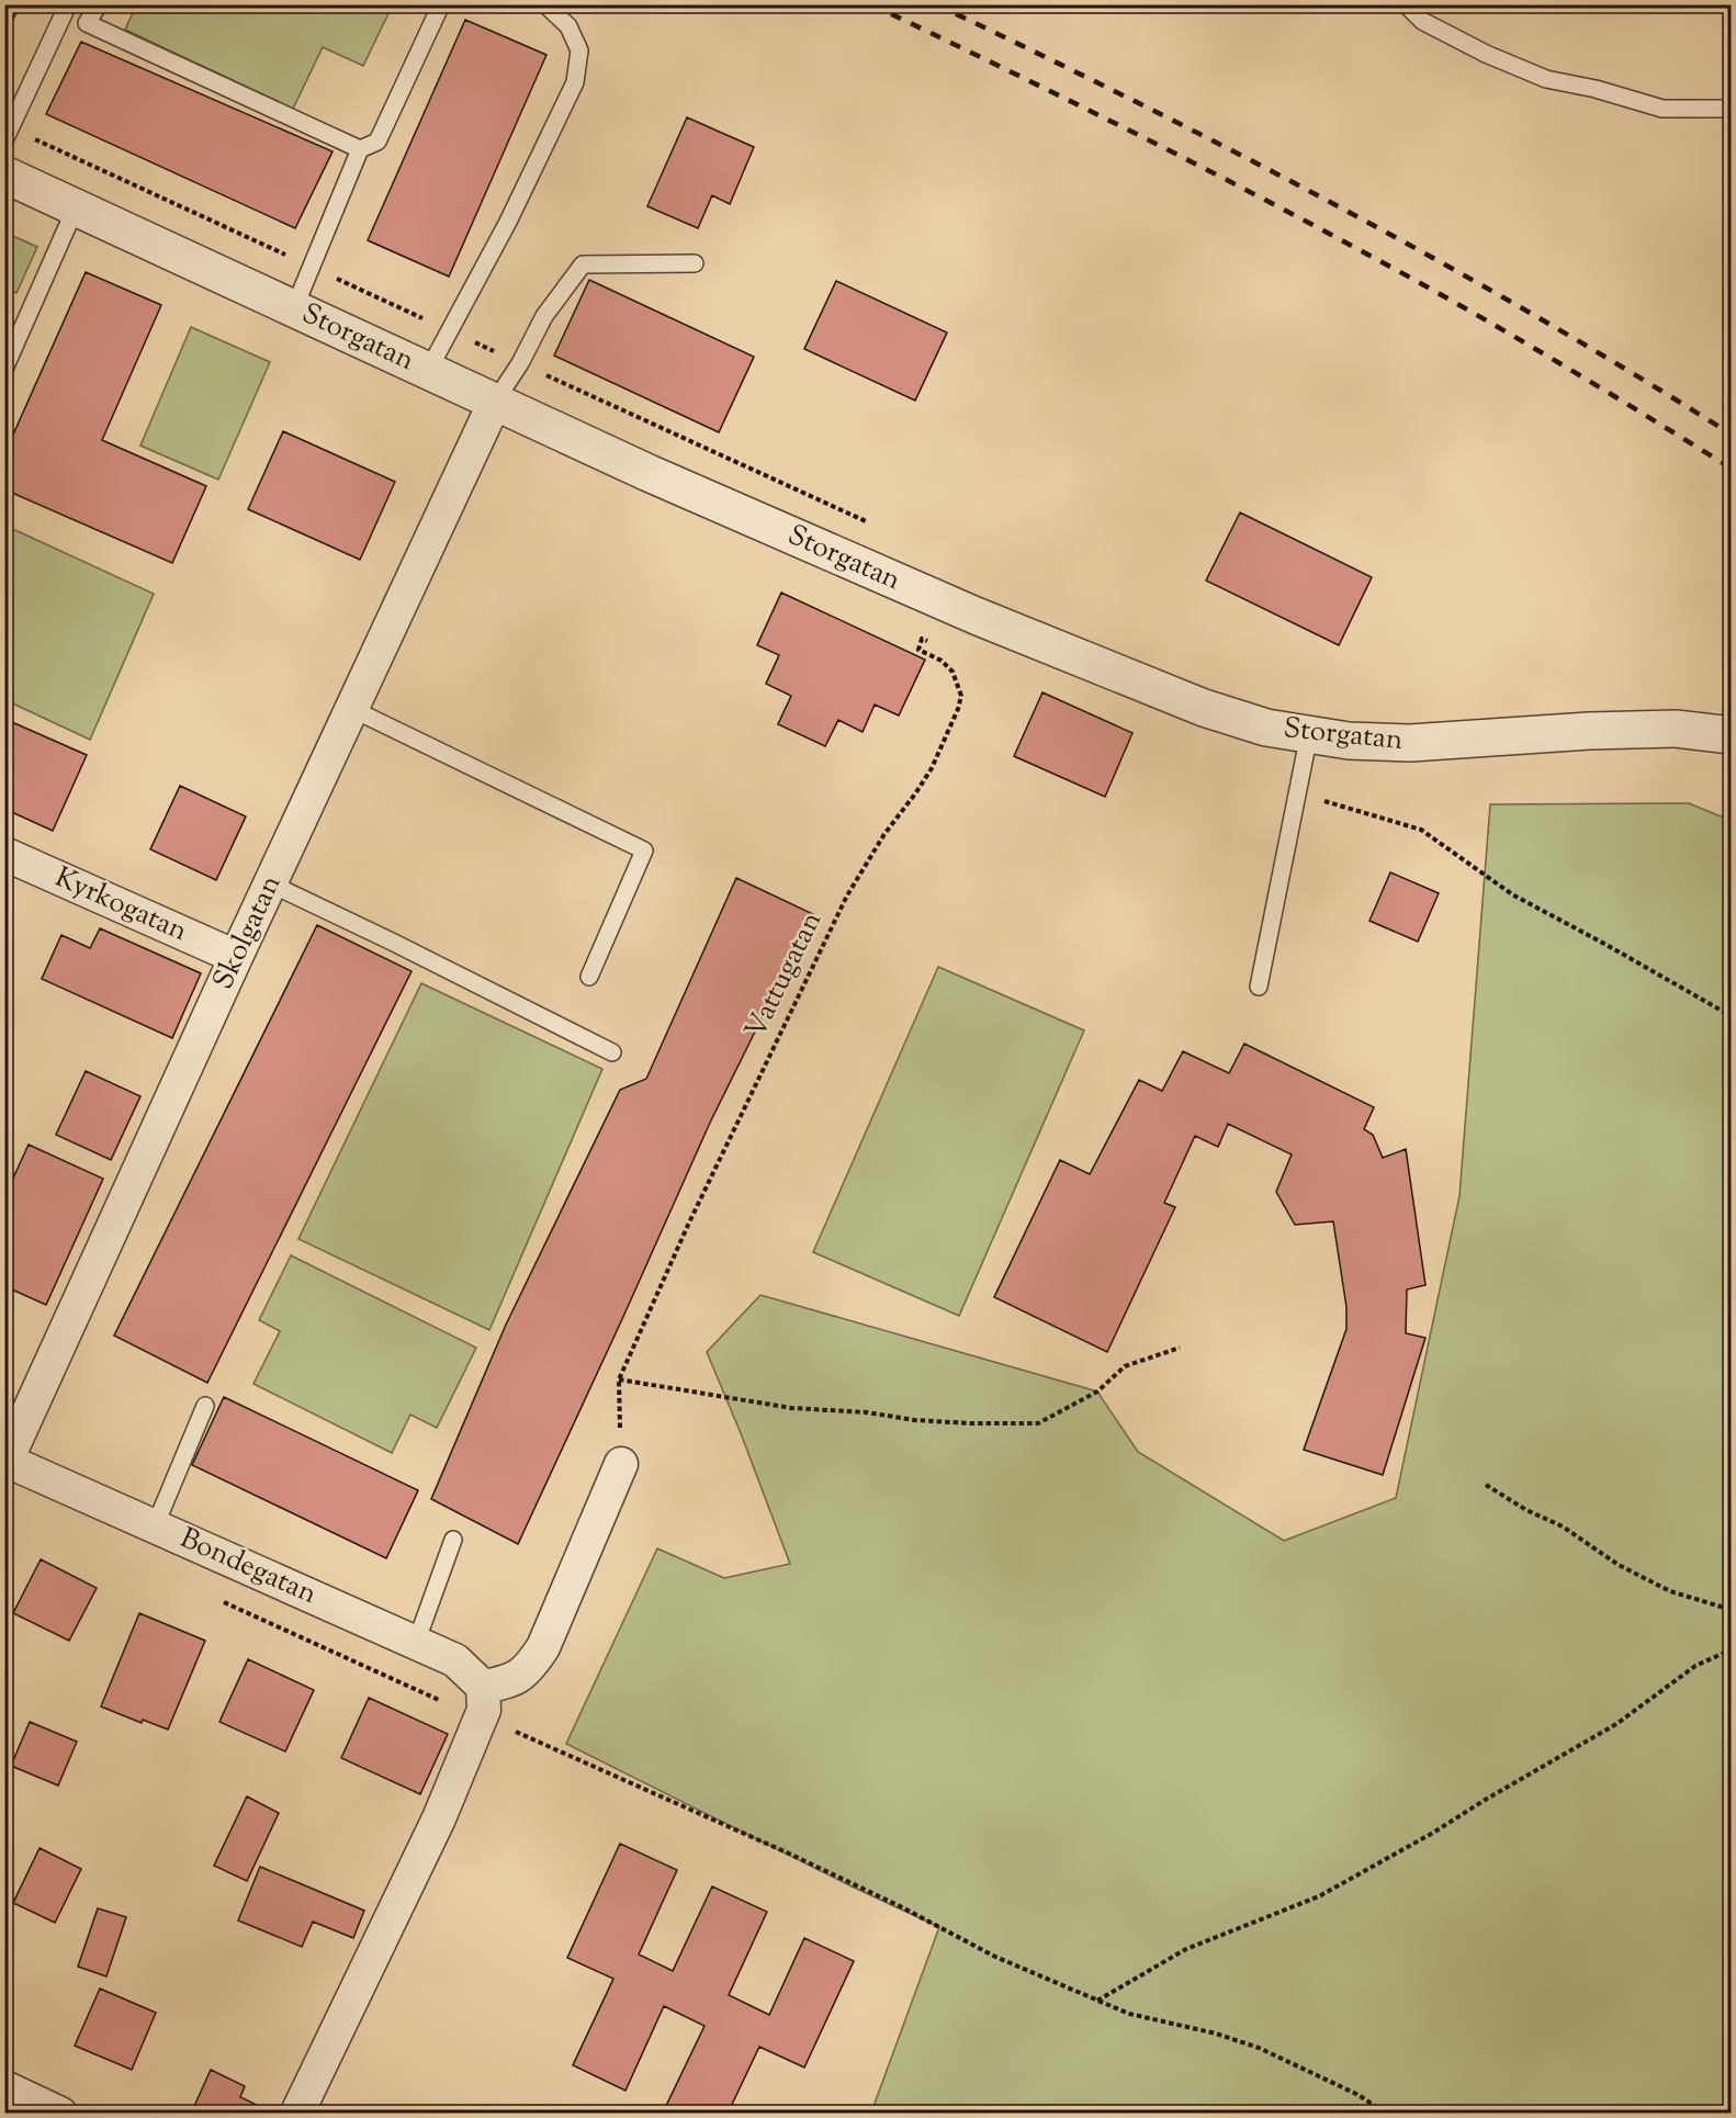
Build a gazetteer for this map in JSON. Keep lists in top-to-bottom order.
{
  "streets": {
    "street": [
      "Storgatan",
      "Kyrkogatan",
      "Skolgatan",
      "Bondegatan"
    ],
    "path": ["Vattugatan"]
  },
  "crossings": [
    ["Storgatan", "Skolgatan"],
    ["Kyrkogatan", "Skolgatan"],
    ["Skolgatan", "Bondegatan"]
  ]
}
